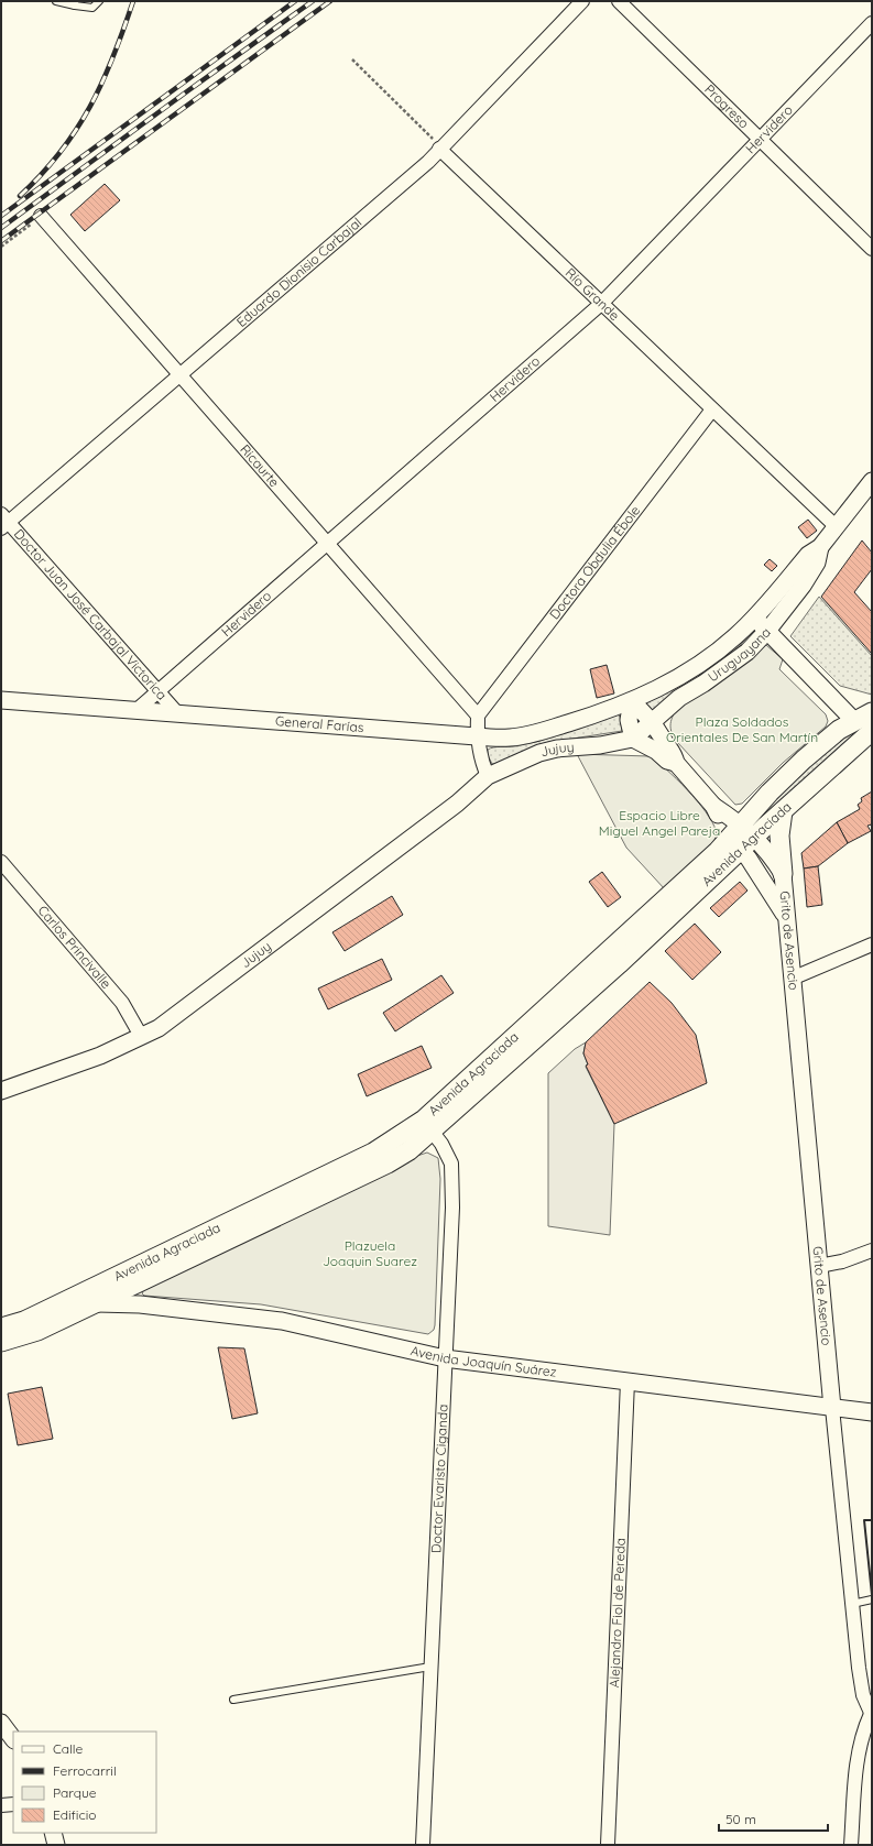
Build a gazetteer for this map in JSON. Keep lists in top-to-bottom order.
{
  "streets": {
    "main road": ["Avenida Agraciada"],
    "street": [
      "Progreso",
      "Hervidero",
      "Eduardo Dionisio Carbajal",
      "Río Grande",
      "Ricaurte",
      "Doctora Obdulia Ébole",
      "Doctor Juan José Carbajal Victorica",
      "Uruguayana",
      "General Farías",
      "Jujuy",
      "Grito de Asencio",
      "Carlos Princivalle",
      "Avenida Joaquín Suárez",
      "Doctor Evaristo Ciganda",
      "Alejandro Fiol de Pereda"
    ]
  },
  "crossings": [
    ["Progreso", "Hervidero"],
    ["Hervidero", "Río Grande"],
    ["Hervidero", "Ricaurte"],
    ["Hervidero", "Doctor Juan José Carbajal Victorica"],
    ["Hervidero", "General Farías"],
    ["Eduardo Dionisio Carbajal", "Río Grande"],
    ["Eduardo Dionisio Carbajal", "Ricaurte"],
    ["Eduardo Dionisio Carbajal", "Doctor Juan José Carbajal Victorica"],
    ["Río Grande", "Doctora Obdulia Ébole"],
    ["Río Grande", "Uruguayana"],
    ["Ricaurte", "Doctora Obdulia Ébole"],
    ["Doctor Juan José Carbajal Victorica", "General Farías"],
    ["Uruguayana", "General Farías"],
    ["Uruguayana", "Jujuy"],
    ["Jujuy", "Carlos Princivalle"],
    ["Avenida Agraciada", "Avenida Joaquín Suárez"],
    ["Avenida Agraciada", "Doctor Evaristo Ciganda"],
    ["Grito de Asencio", "Avenida Joaquín Suárez"],
    ["Avenida Joaquín Suárez", "Doctor Evaristo Ciganda"],
    ["Avenida Joaquín Suárez", "Alejandro Fiol de Pereda"]
  ],
  "parks": ["Plaza Soldados Orientales De San Martín", "Espacio Libre Miguel Angel Pareja", "Plazuela Joaquin Suarez"],
  "legend": [
    "Calle",
    "Ferrocarril",
    "Parque",
    "Edificio"
  ],
  "scale_bar": "50 m"
}
